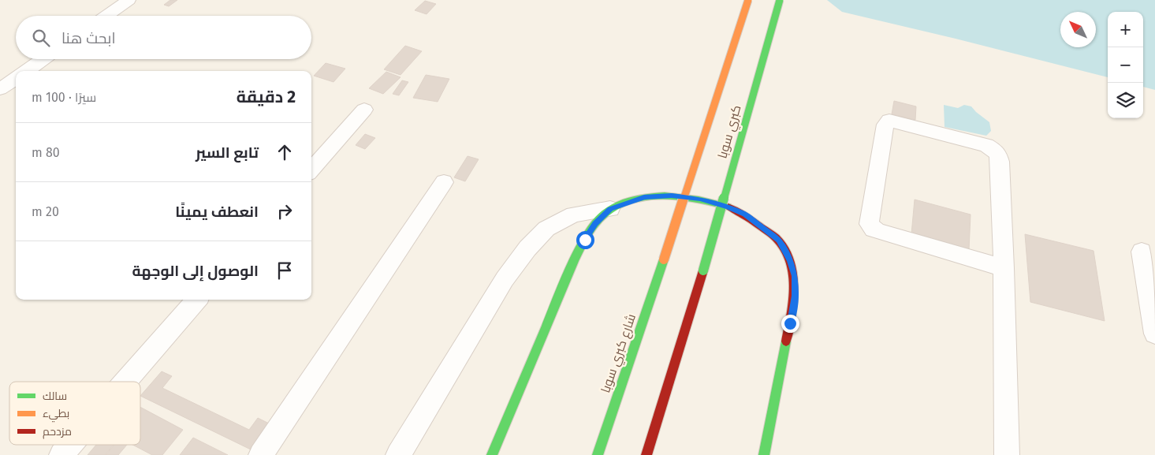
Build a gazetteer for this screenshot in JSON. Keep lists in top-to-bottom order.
{
  "streets": {
    "main road": ["كبري سوبا", "شارع كبري سوبا"]
  },
  "crossings": [
    ["كبري سوبا", "شارع كبري سوبا"]
  ],
  "legend": ["سالك", "بطيء", "مزدحم"],
  "north": "top left",
  "page": {
    "map_buttons": ["+", "−"],
    "search": "ابحث هنا",
    "heading": ["2 دقيقة", "سيرًا · 100 m"],
    "list": [
      ["تابع السير", "80 m"],
      ["انعطف يمينًا", "20 m"],
      "الوصول إلى الوجهة"
    ]
  }
}
